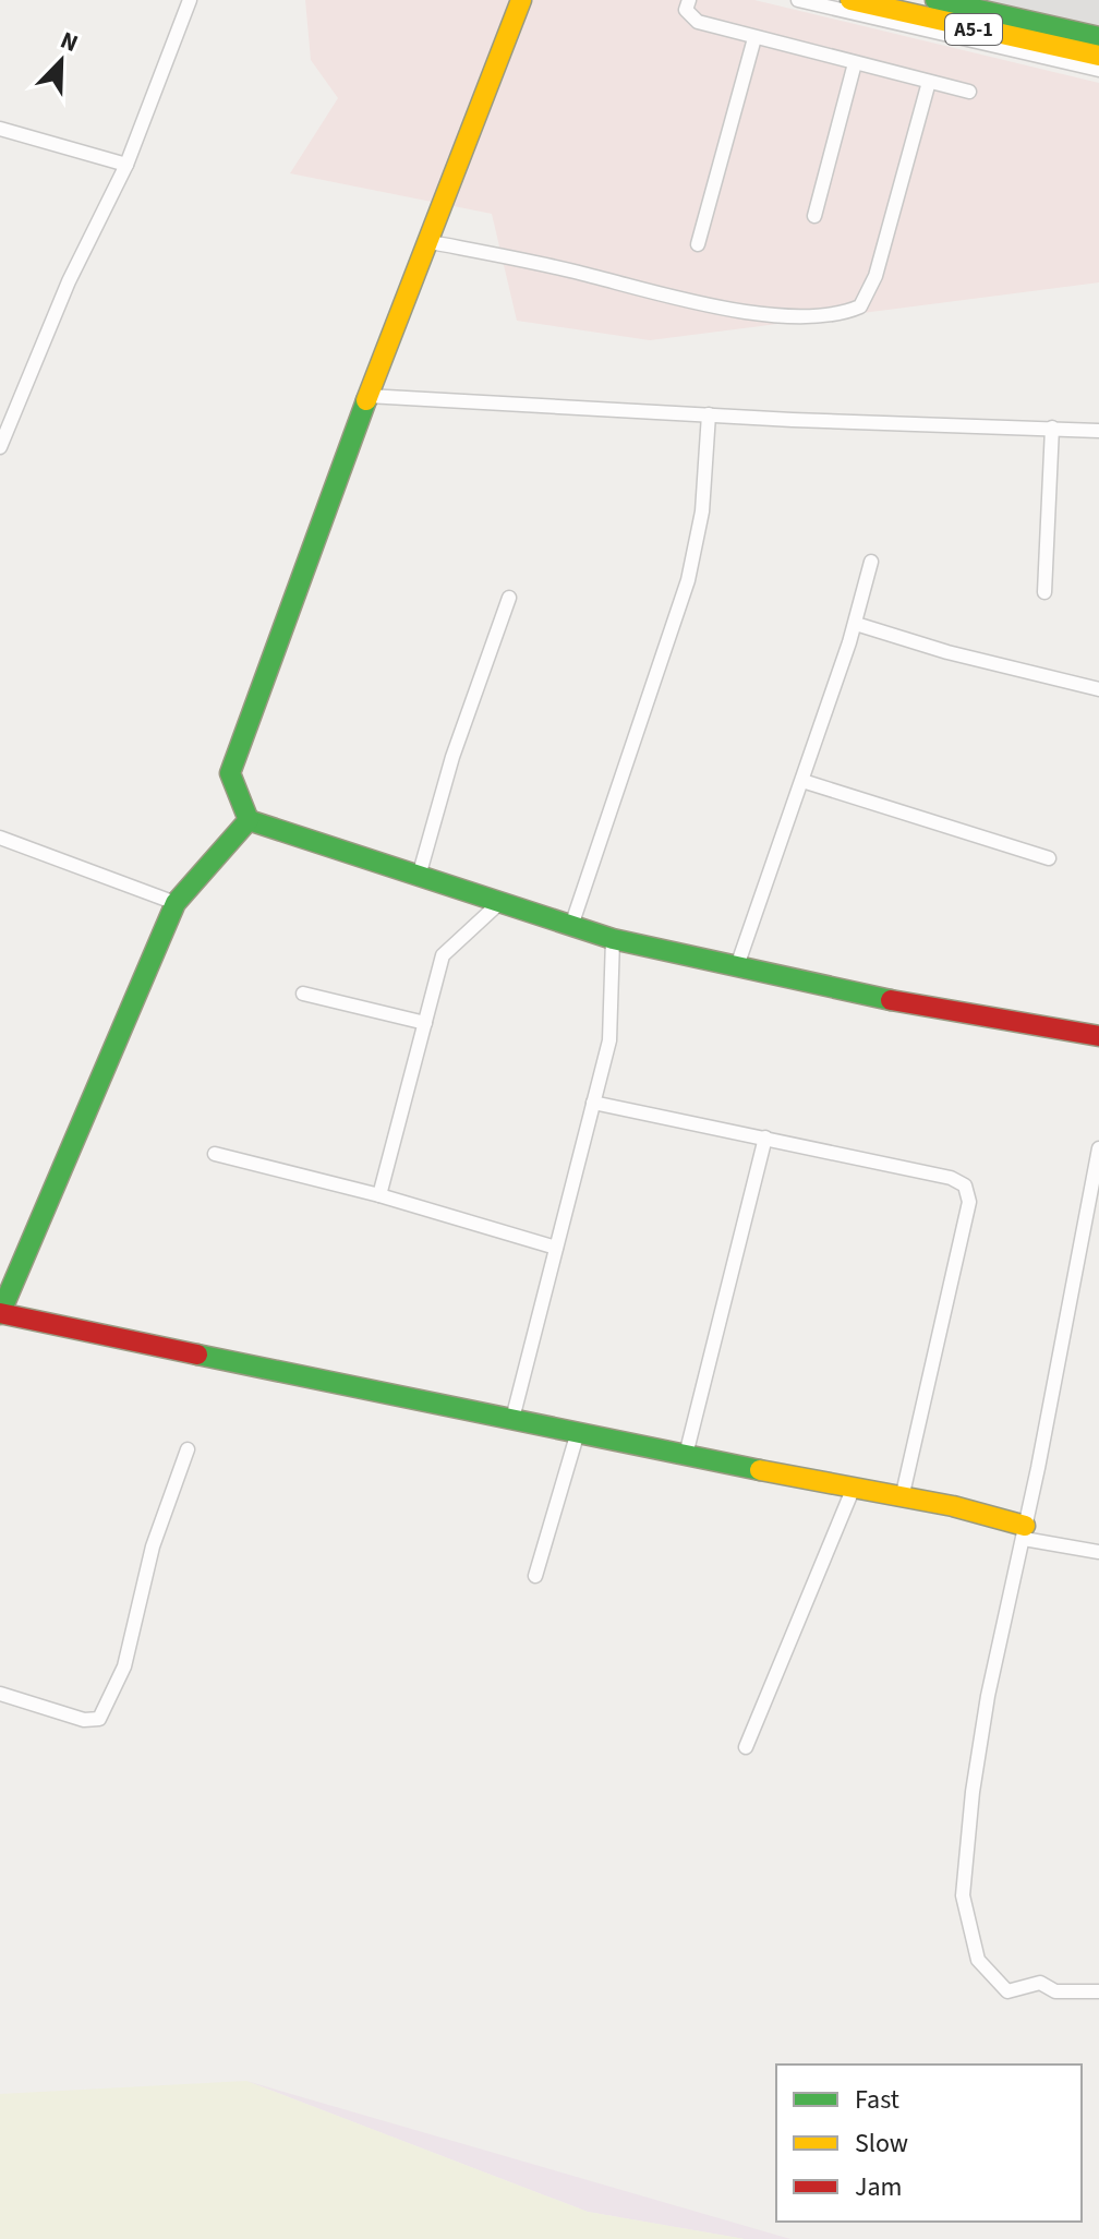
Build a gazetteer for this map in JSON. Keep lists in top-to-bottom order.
{
  "streets": {
    "main road": ["A5-1"]
  },
  "legend": ["Fast", "Slow", "Jam"],
  "north": "top right"
}
